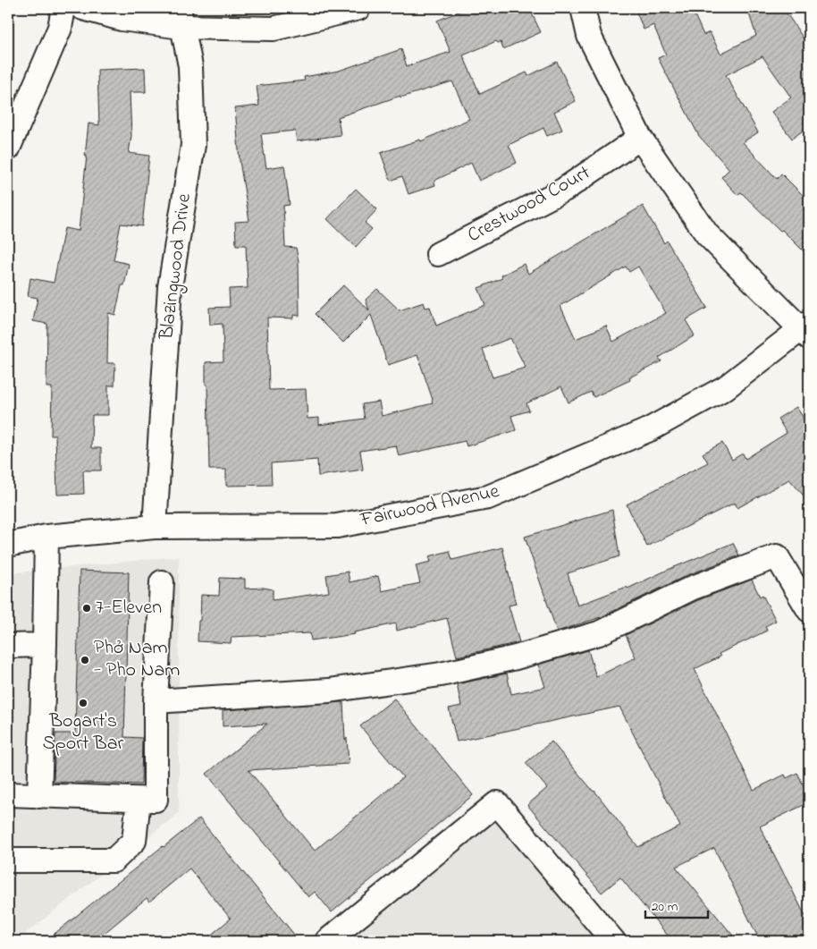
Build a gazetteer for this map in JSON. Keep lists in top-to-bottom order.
{
  "streets": {
    "street": ["Crestwood Court", "Blazingwood Drive", "Fairwood Avenue"]
  },
  "crossings": [
    ["Blazingwood Drive", "Fairwood Avenue"]
  ],
  "places": ["7-Eleven", "Phở Nam - Pho Nam", "Bogart's Sport Bar"],
  "scale_bar": "20 m"
}
